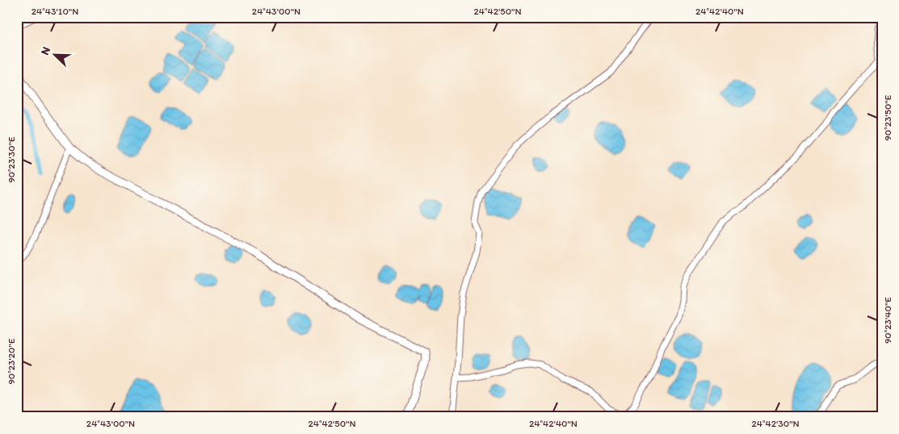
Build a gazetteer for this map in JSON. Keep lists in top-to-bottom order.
{
  "north": "top left",
  "coordinates": [
    "24°43'10\"N",
    "24°43'00\"N",
    "24°42'50\"N",
    "24°42'40\"N",
    "90°23'50\"E",
    "90°23'30\"E",
    "90°23'40\"E",
    "90°23'20\"E",
    "24°42'30\"N"
  ]
}
